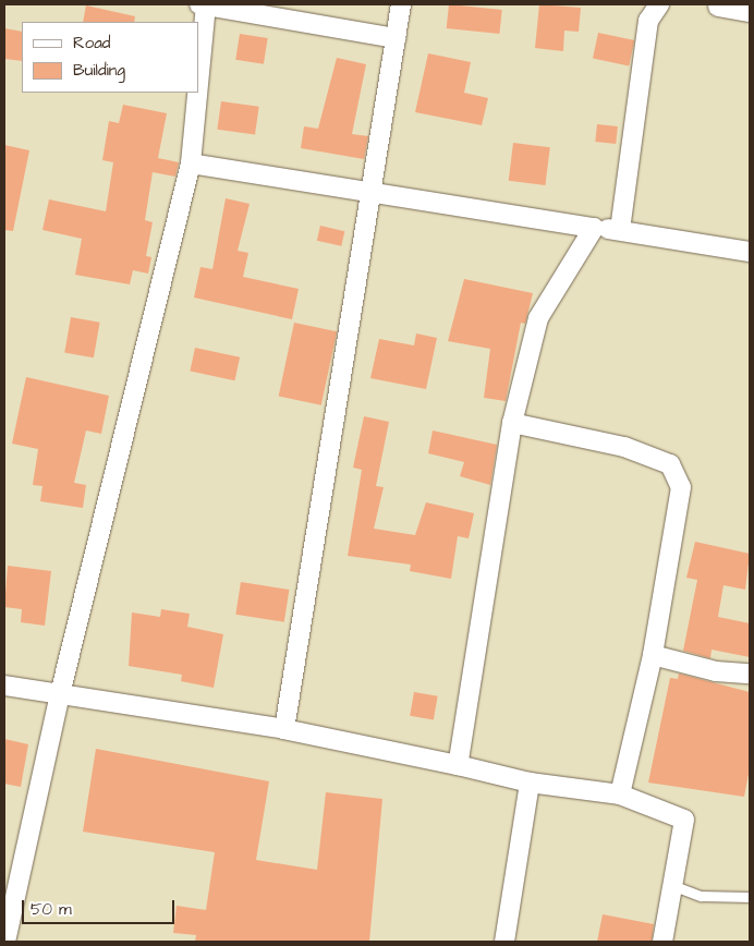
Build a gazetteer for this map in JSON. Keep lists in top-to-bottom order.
{
  "legend": ["Road", "Building"],
  "scale_bar": "50 m"
}
